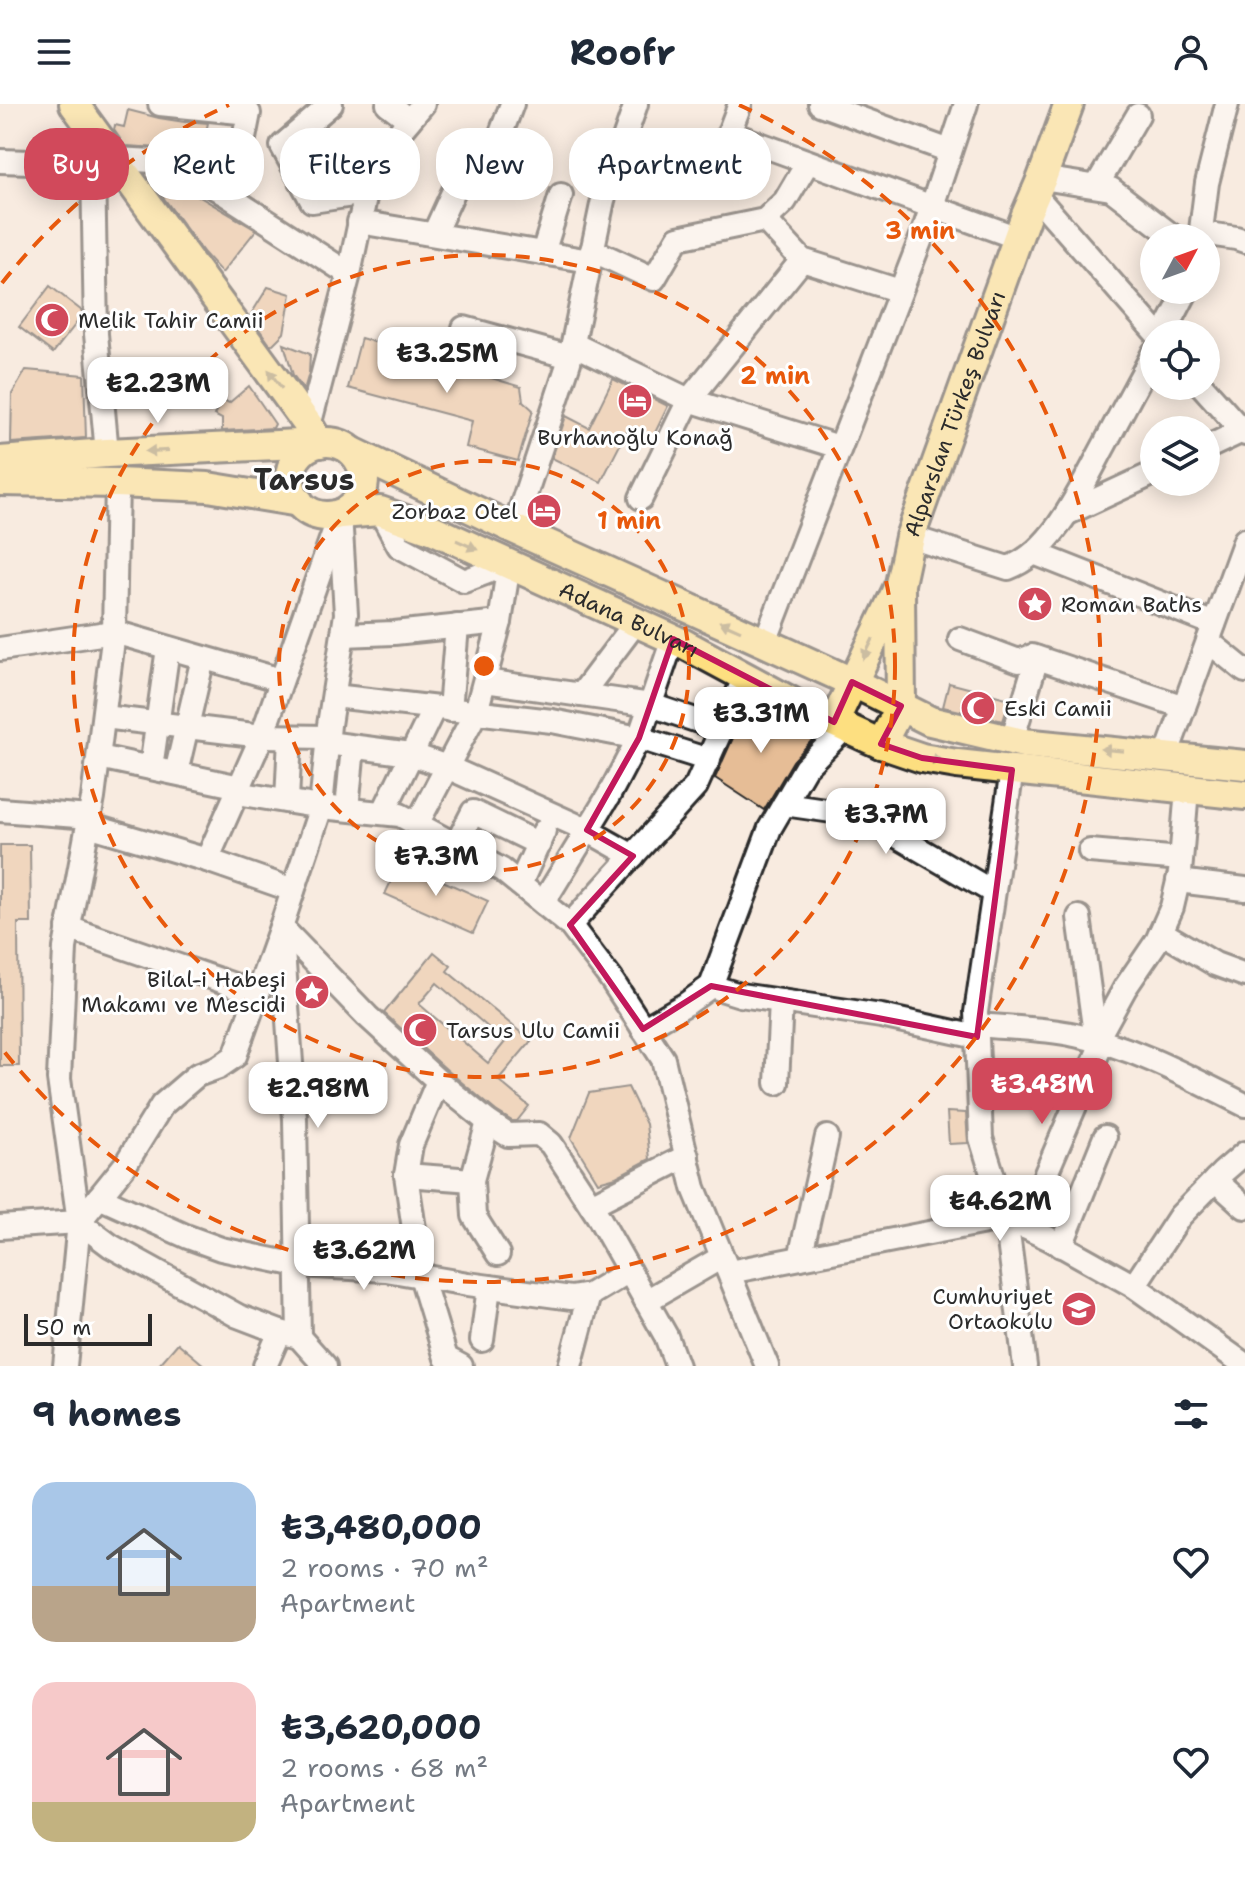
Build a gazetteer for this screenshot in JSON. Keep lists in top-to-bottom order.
{
  "streets": {
    "main road": ["Alparslan Türkeş Bulvarı", "Adana Bulvarı"]
  },
  "crossings": [
    ["Alparslan Türkeş Bulvarı", "Adana Bulvarı"]
  ],
  "districts": ["Tarsus"],
  "places": {
    "mosque": ["Melik Tahir Camii", "Eski Camii", "Tarsus Ulu Camii"],
    "hotel": ["Burhanoğlu Konağ", "Zorbaz Otel"],
    "place": ["Roman Baths", "Bilal-i Habeşi Makamı ve Mescidi"],
    "school or university": ["Cumhuriyet Ortaokulu"]
  },
  "scale_bar": "50 m",
  "north": "top right",
  "page": {
    "header": "Roofr",
    "chip": [
      "Buy",
      "Rent",
      "Filters",
      "New",
      "Apartment"
    ],
    "price": [
      "₺3.25M",
      "₺2.23M",
      "₺3.31M",
      "₺3.7M",
      "₺7.3M",
      "₺3.48M",
      "₺2.98M",
      "₺4.62M",
      "₺3.62M"
    ],
    "scale": "50 m",
    "heading": "9 homes",
    "list": [
      {
        "name": "₺3,480,000",
        "note": "2 rooms · 70 m² · Apartment"
      },
      {
        "name": "₺3,620,000",
        "note": "2 rooms · 68 m² · Apartment"
      }
    ]
  },
  "rings": ["3 min", "2 min", "1 min"]
}
